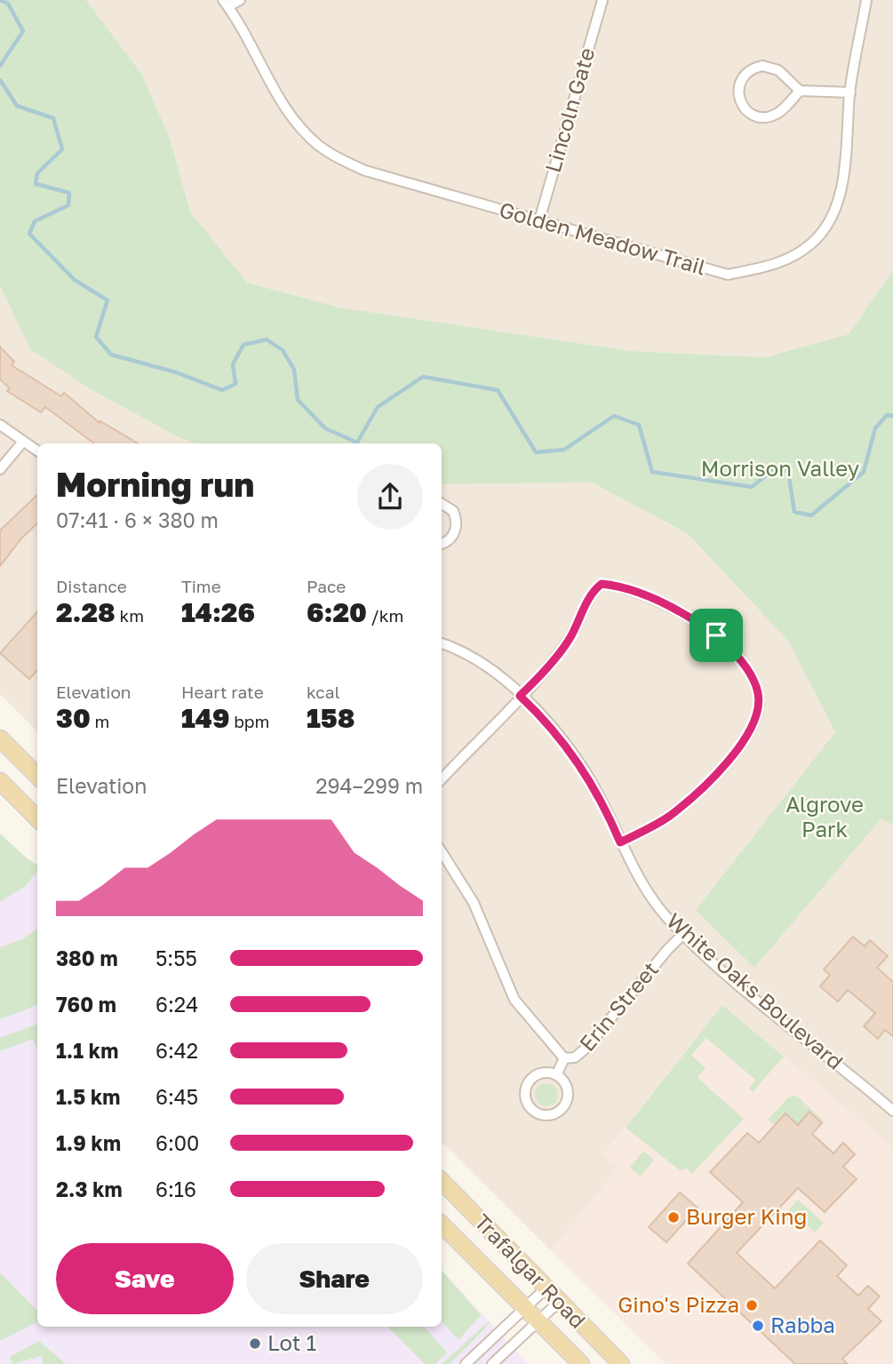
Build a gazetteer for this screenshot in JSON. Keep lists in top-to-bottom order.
{
  "streets": {
    "main road": ["Trafalgar Road"],
    "street": [
      "Lincoln Gate",
      "Golden Meadow Trail",
      "White Oaks Boulevard",
      "Erin Street"
    ]
  },
  "crossings": [
    ["Lincoln Gate", "Golden Meadow Trail"],
    ["White Oaks Boulevard", "Erin Street"]
  ],
  "parks": ["Morrison Valley", "Algrove Park"],
  "places": [
    "Burger King",
    "Gino's Pizza",
    "Rabba",
    "Lot 1"
  ],
  "page": {
    "heading": ["Morning run", "07:41 · 6 × 380 m"],
    "stats": [
      ["Distance", "2.28 km"],
      ["Time", "14:26"],
      ["Pace", "6:20 /km"],
      ["Elevation", "30 m"],
      ["Heart rate", "149 bpm"],
      ["kcal", "158"]
    ],
    "chart": ["Elevation", "294–299 m"],
    "list": [
      {
        "name": "380 m",
        "note": "5:55"
      },
      {
        "name": "760 m",
        "note": "6:24"
      },
      {
        "name": "1.1 km",
        "note": "6:42"
      },
      {
        "name": "1.5 km",
        "note": "6:45"
      },
      {
        "name": "1.9 km",
        "note": "6:00"
      },
      {
        "name": "2.3 km",
        "note": "6:16"
      }
    ],
    "buttons": ["Save", "Share"]
  }
}
